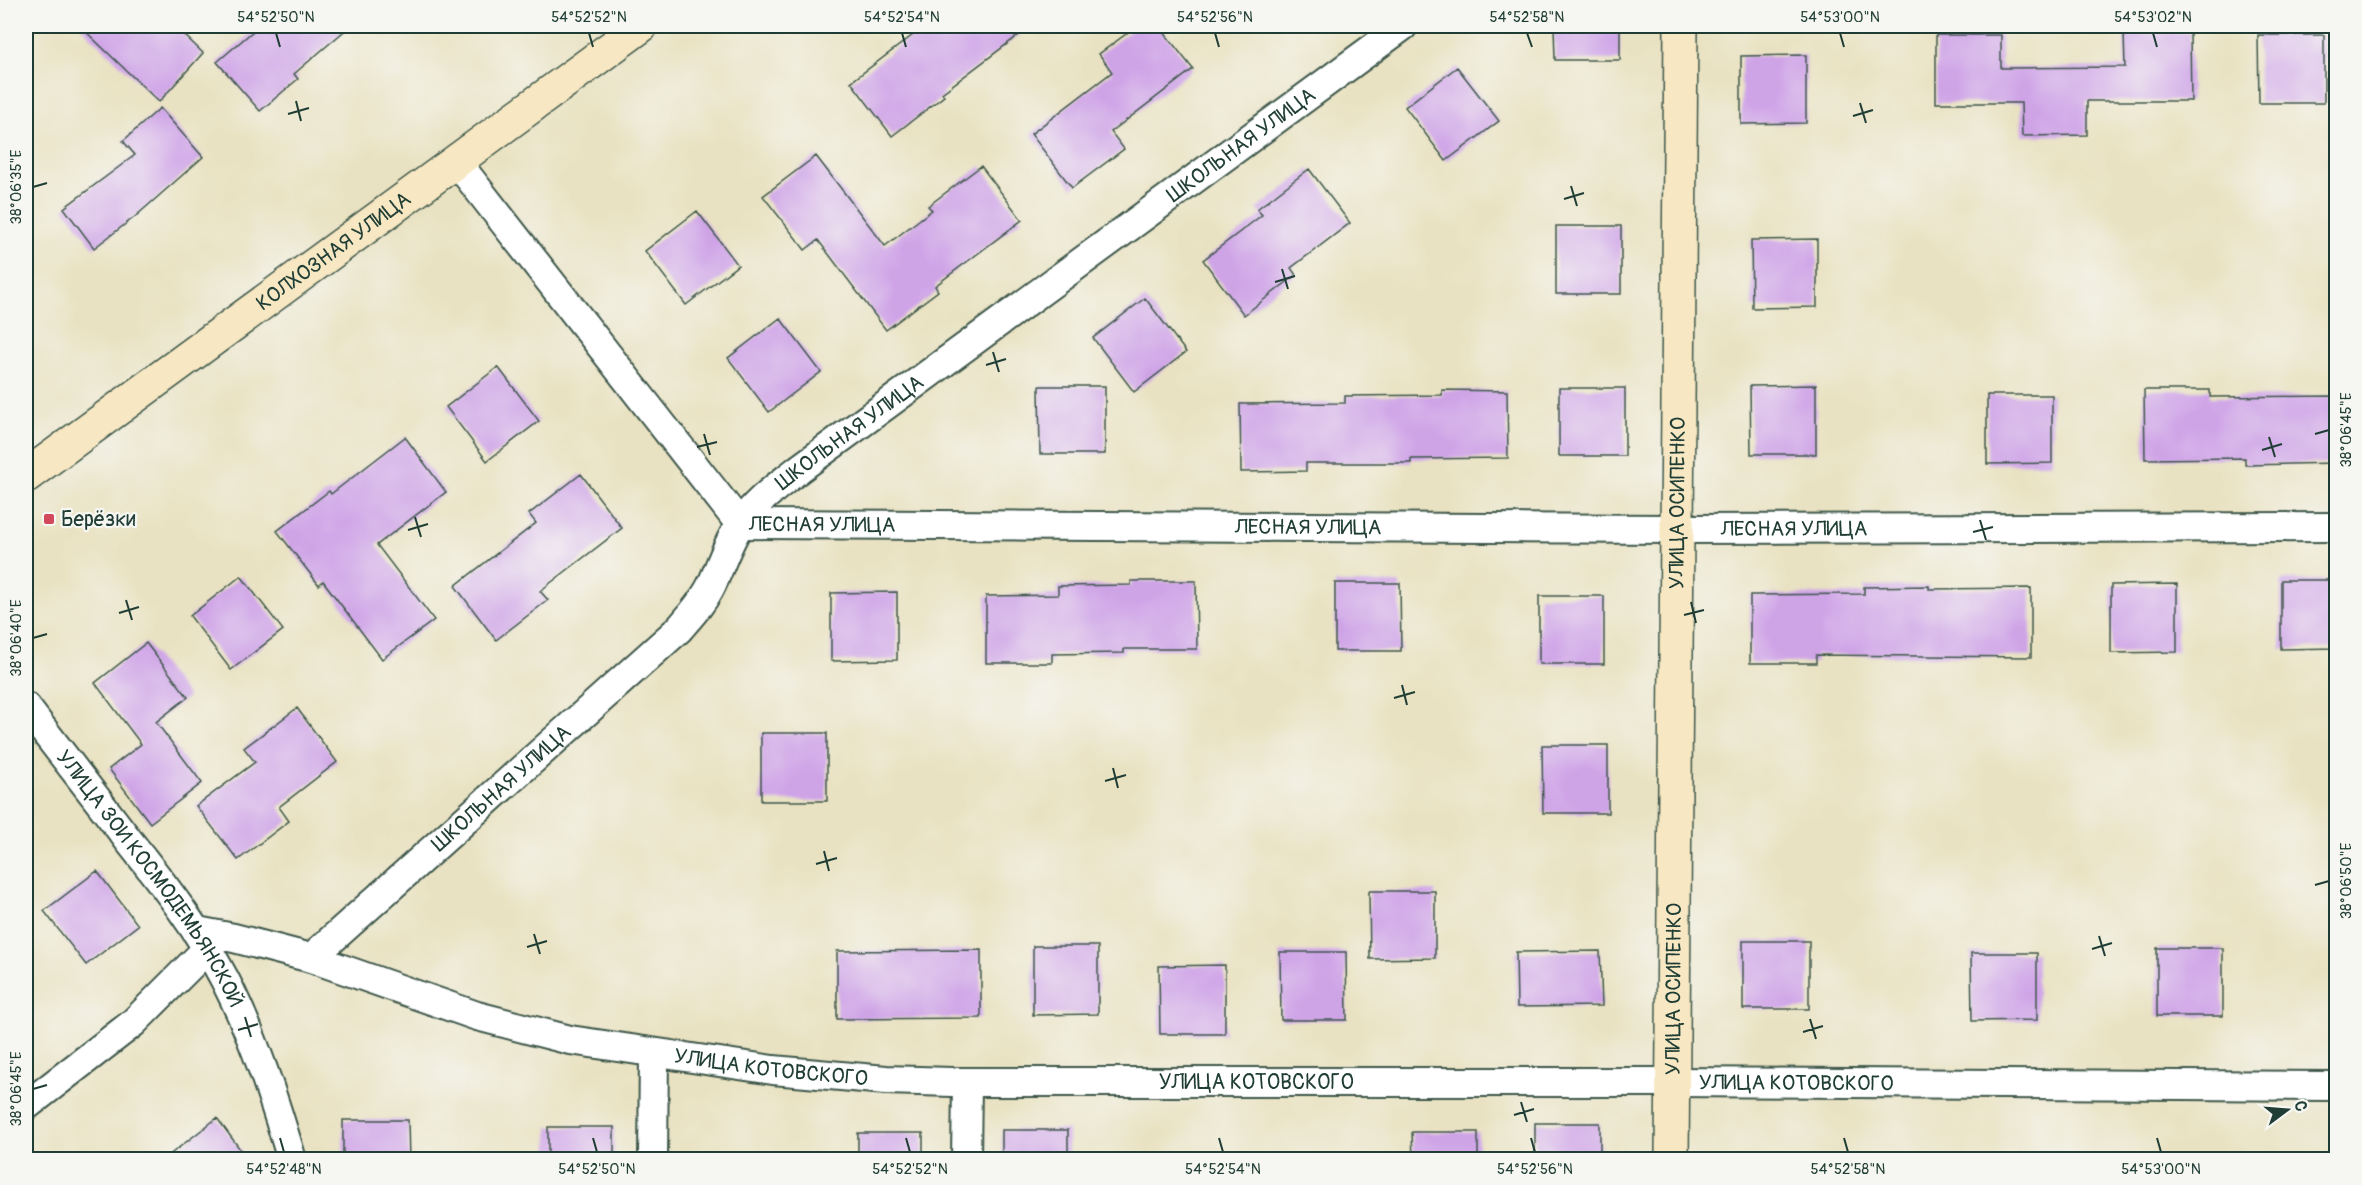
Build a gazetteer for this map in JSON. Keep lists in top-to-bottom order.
{
  "streets": {
    "street": [
      "ШКОЛЬНАЯ УЛИЦА",
      "КОЛХОЗНАЯ УЛИЦА",
      "УЛИЦА ОСИПЕНКО",
      "ЛЕСНАЯ УЛИЦА",
      "УЛИЦА ЗОИ КОСМОДЕМЬЯНСКОЙ",
      "УЛИЦА КОТОВСКОГО"
    ]
  },
  "crossings": [
    ["ШКОЛЬНАЯ УЛИЦА", "ЛЕСНАЯ УЛИЦА"],
    ["ШКОЛЬНАЯ УЛИЦА", "УЛИЦА КОТОВСКОГО"],
    ["КОЛХОЗНАЯ УЛИЦА", "ЛЕСНАЯ УЛИЦА"],
    ["УЛИЦА ОСИПЕНКО", "ЛЕСНАЯ УЛИЦА"],
    ["УЛИЦА ОСИПЕНКО", "УЛИЦА КОТОВСКОГО"],
    ["УЛИЦА ЗОИ КОСМОДЕМЬЯНСКОЙ", "УЛИЦА КОТОВСКОГО"]
  ],
  "places": {
    "transit": ["Берёзки"]
  },
  "north": "right",
  "coordinates": [
    "54°52'50\"N",
    "54°52'52\"N",
    "54°52'54\"N",
    "54°52'56\"N",
    "54°52'58\"N",
    "54°53'00\"N",
    "54°53'02\"N",
    "38°06'35\"E",
    "38°06'45\"E",
    "38°06'40\"E",
    "38°06'50\"E",
    "54°52'48\"N"
  ]
}
